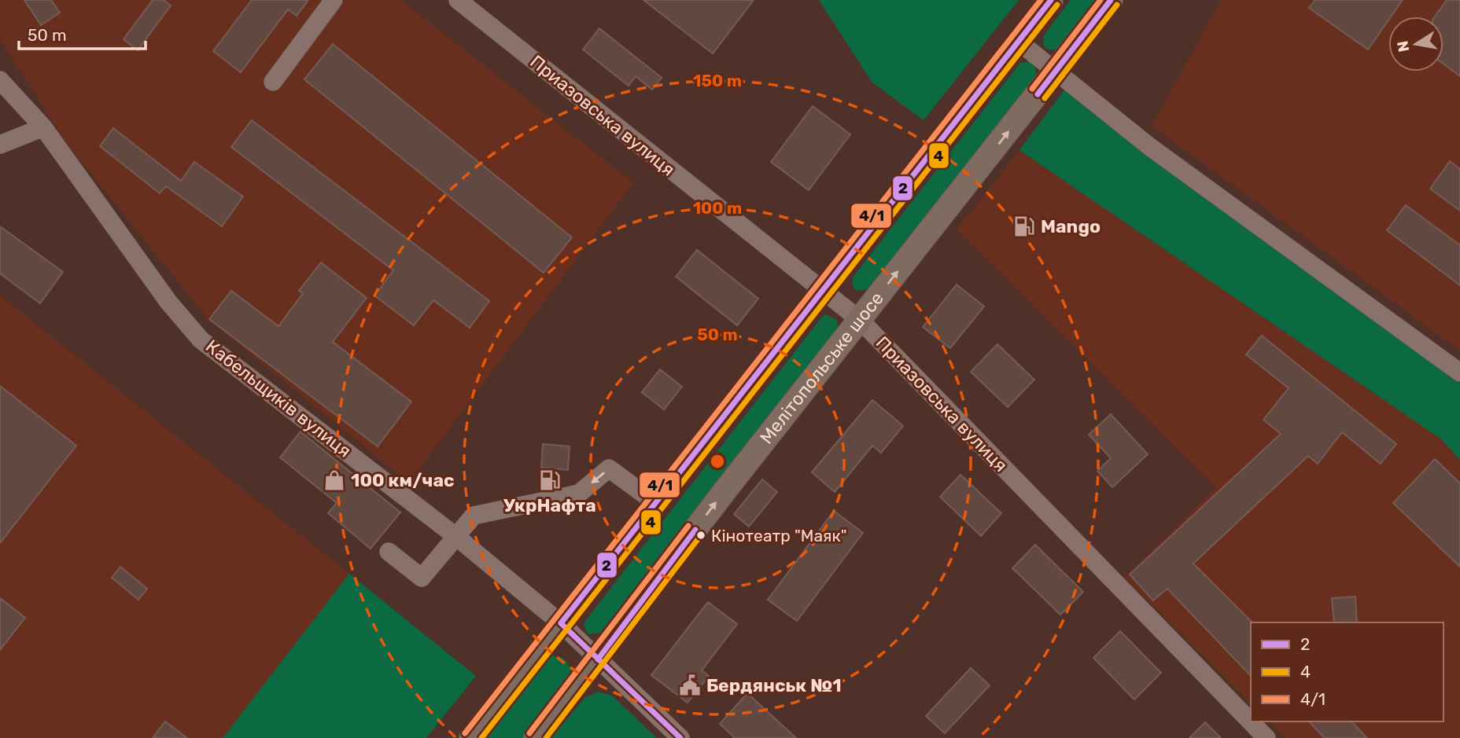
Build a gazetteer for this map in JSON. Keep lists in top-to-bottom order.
{
  "streets": {
    "main road": ["Мелітопольське шосе"],
    "street": ["Приазовська вулиця", "Кабельщиків вулиця"]
  },
  "crossings": [
    ["Приазовська вулиця", "Мелітопольське шосе"],
    ["Мелітопольське шосе", "Кабельщиків вулиця"]
  ],
  "places": {
    "fuel station": ["Mango", "УкрНафта"],
    "shop": ["100 км/час"],
    "other": ["Кінотеатр \"Маяк\""],
    "public building": ["Бердянськ №1"]
  },
  "lines": ["transit line 2", "transit line 4/1", "transit line 4"],
  "legend": ["2", "4", "4/1"],
  "scale_bar": "50 m",
  "north": "left",
  "rings": ["150 m", "100 m", "50 m"]
}
